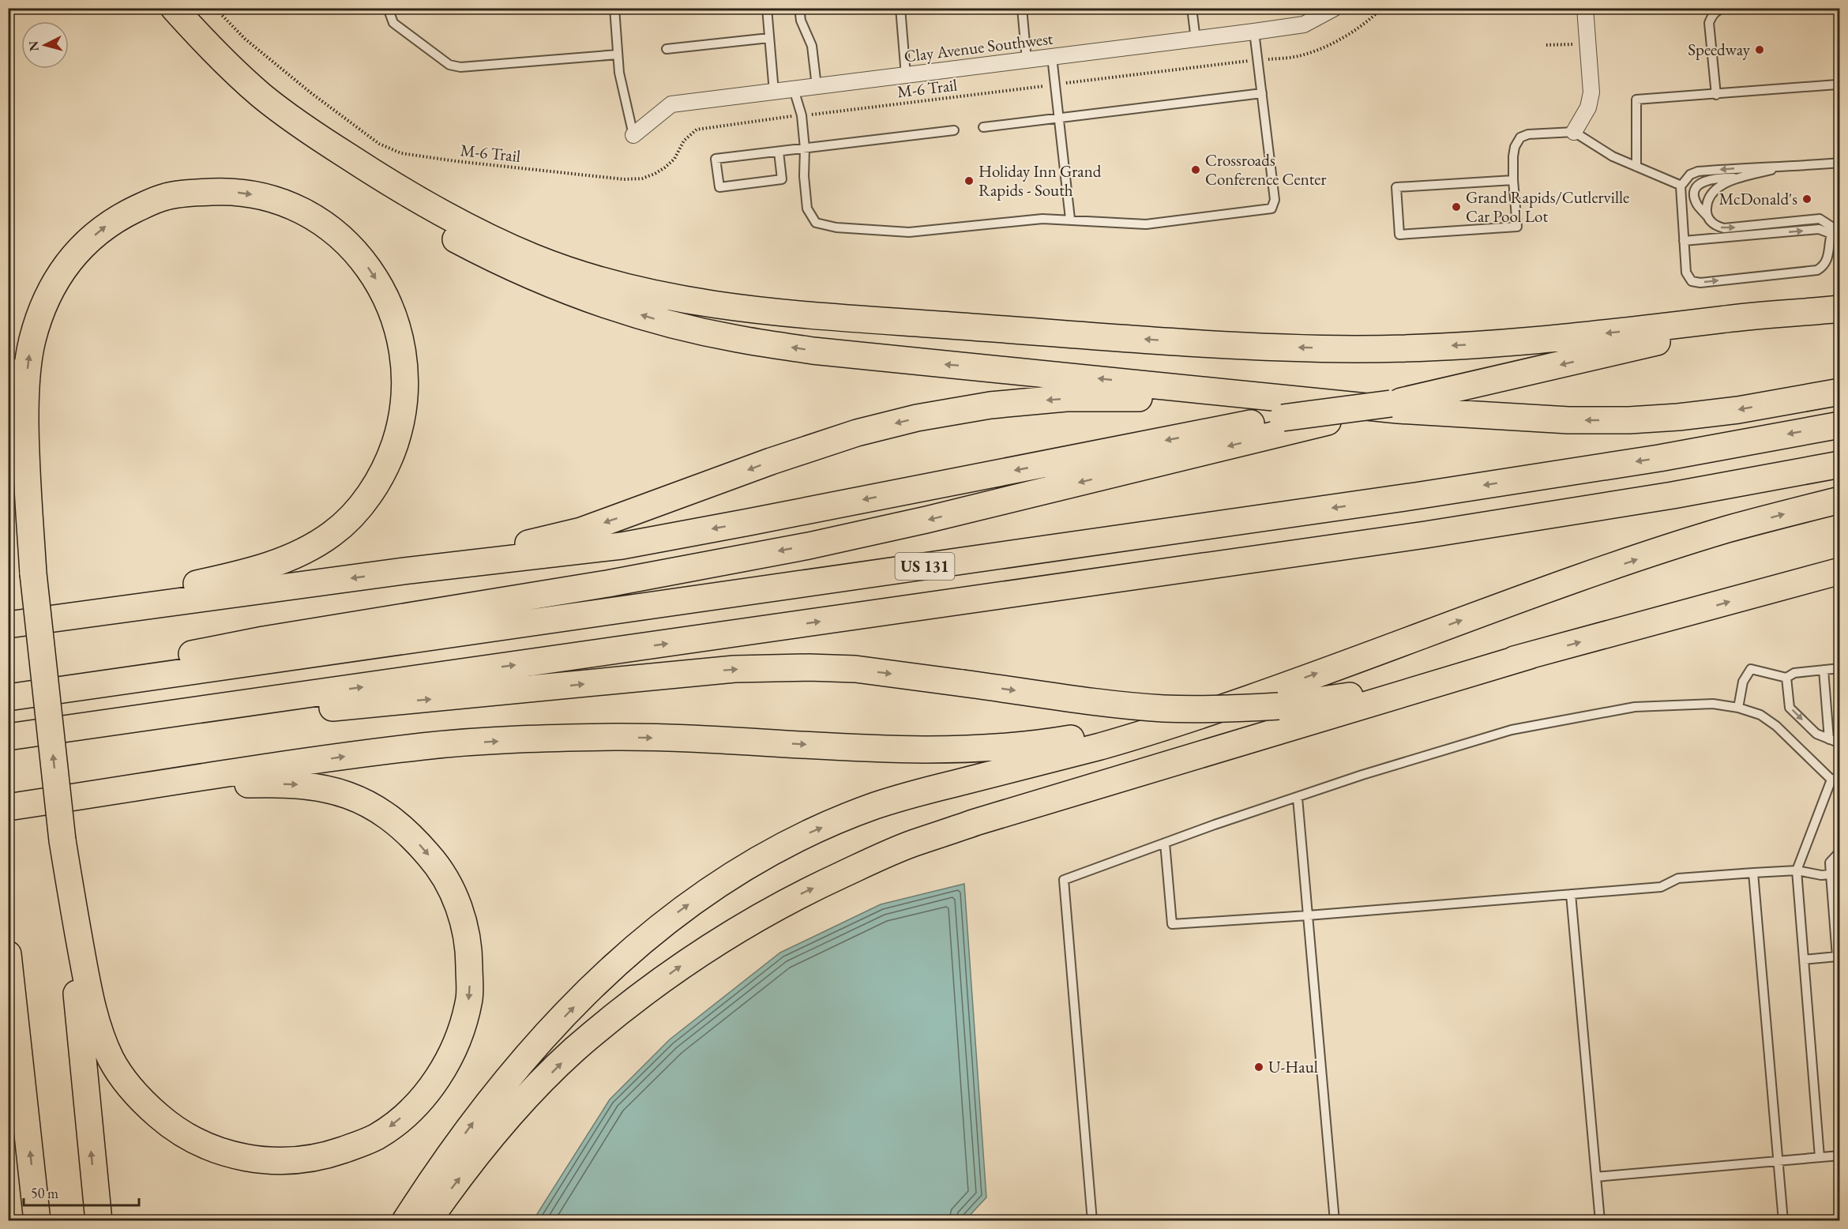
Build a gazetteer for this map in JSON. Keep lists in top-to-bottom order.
{
  "streets": {
    "highway": ["US 131"],
    "street": ["Clay Avenue Southwest"],
    "path": ["M-6 Trail"]
  },
  "places": [
    "Speedway",
    "Crossroads Conference Center",
    "Holiday Inn Grand Rapids - South",
    "McDonald's",
    "Grand Rapids/Cutlerville Car Pool Lot",
    "U-Haul"
  ],
  "scale_bar": "50 m",
  "north": "left"
}
